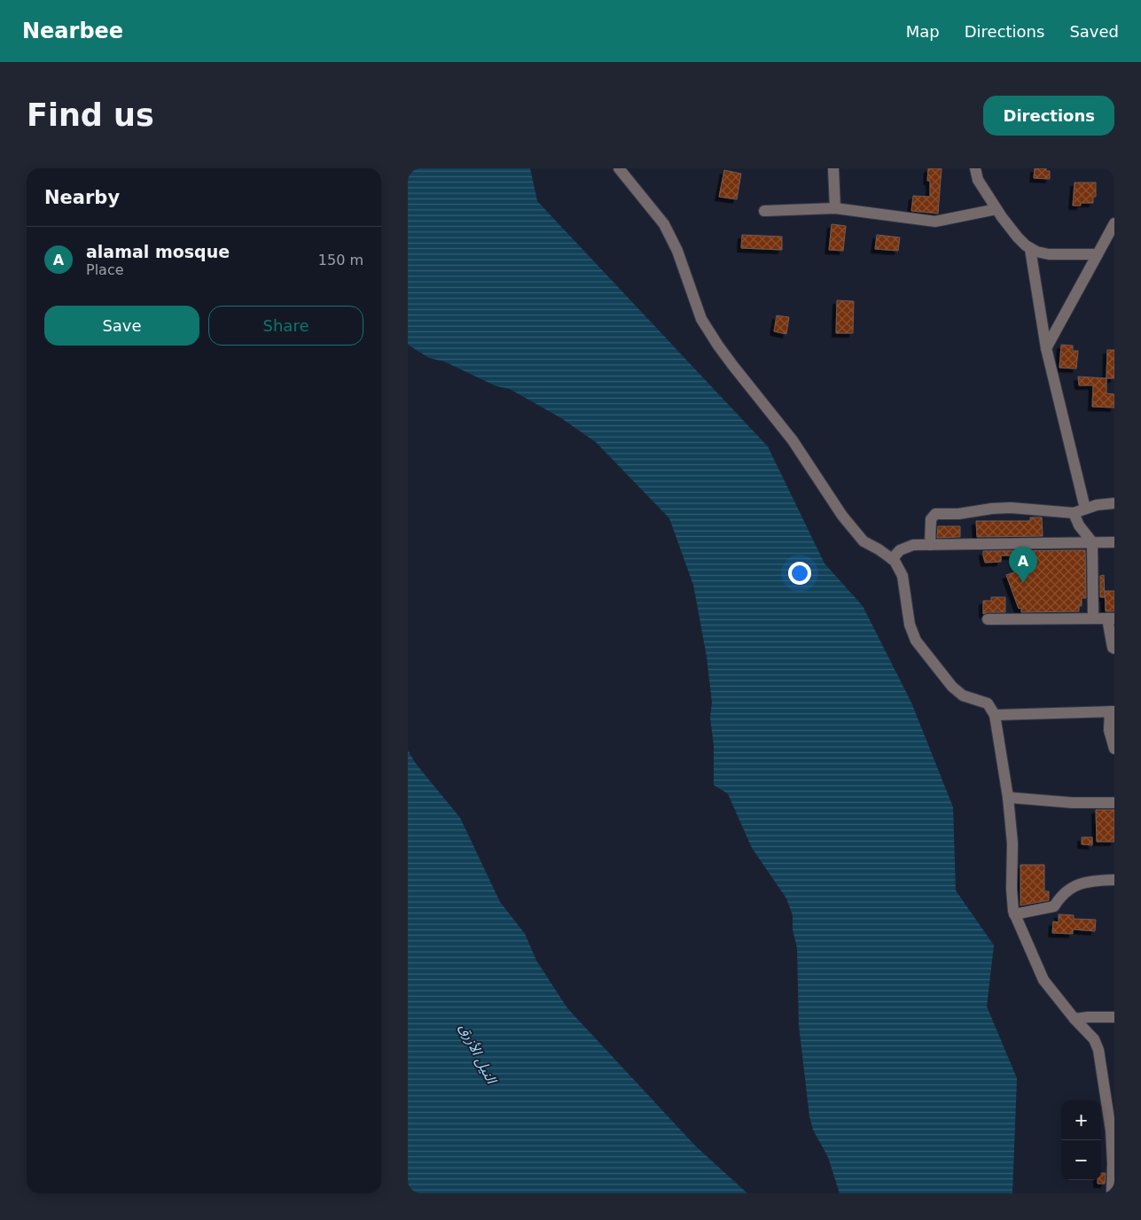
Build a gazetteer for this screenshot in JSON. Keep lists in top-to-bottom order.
{
  "water": ["النيل الأزرق"],
  "page": {
    "header": "Nearbee",
    "nav": ["Map", "Directions", "Saved"],
    "buttons": [
      "Directions",
      ["Save", "Share"]
    ],
    "title": "Find us",
    "heading": "Nearby",
    "list": [
      {
        "mark": "A",
        "name": "alamal mosque",
        "note": "Place",
        "value": "150 m"
      }
    ],
    "pins": "A",
    "map_buttons": ["+", "−"]
  }
}
